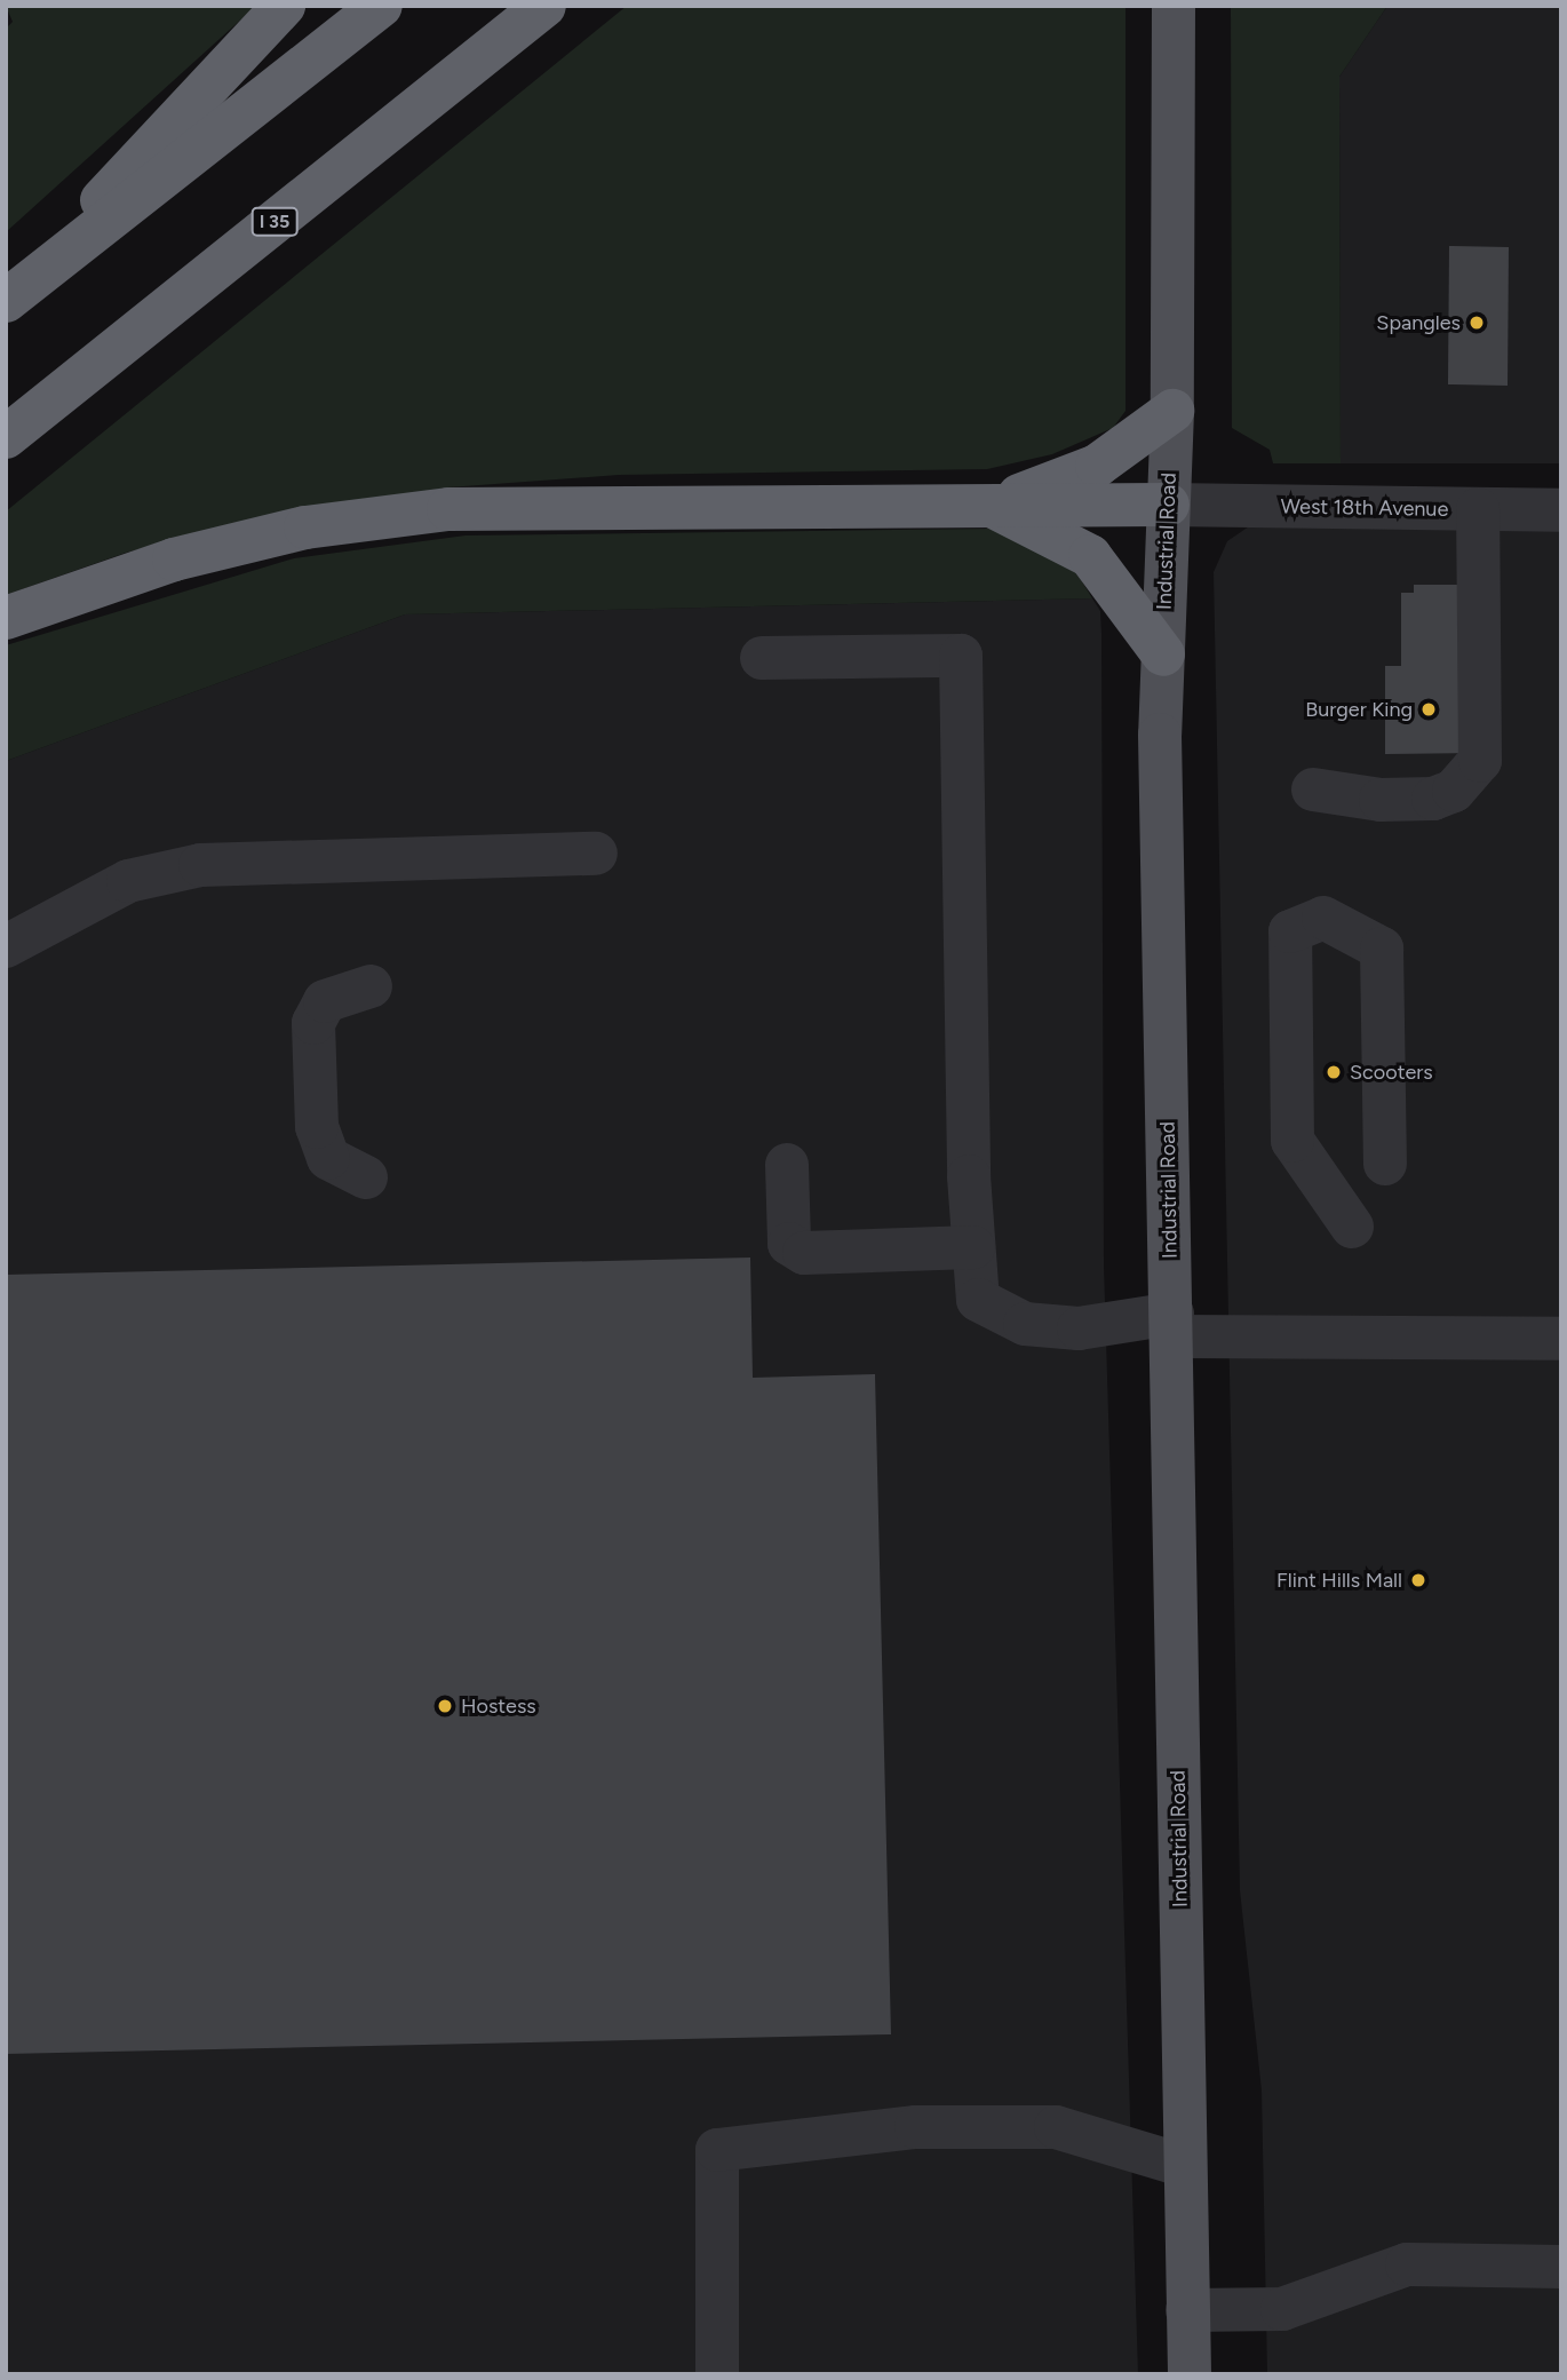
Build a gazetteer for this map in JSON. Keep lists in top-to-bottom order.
{
  "streets": {
    "highway": ["I 35"],
    "main road": ["Industrial Road"],
    "street": ["West 18th Avenue"]
  },
  "crossings": [
    ["West 18th Avenue", "Industrial Road"]
  ],
  "places": [
    "Spangles",
    "Burger King",
    "Scooters",
    "Flint Hills Mall",
    "Hostess"
  ]
}
